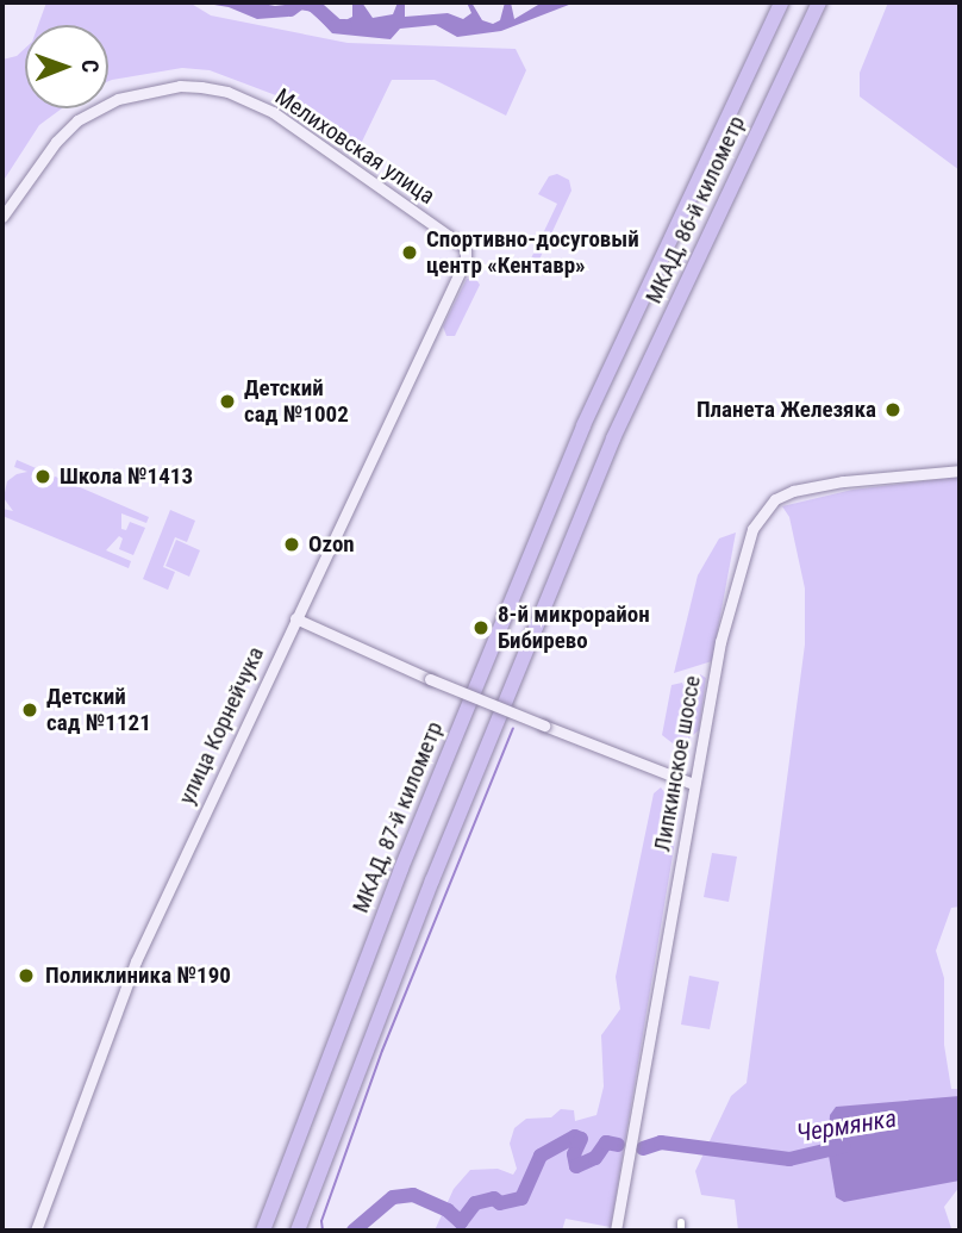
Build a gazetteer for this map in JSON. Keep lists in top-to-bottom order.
{
  "streets": {
    "highway": ["МКАД, 86-й километр", "МКАД, 87-й километр"],
    "street": ["Мелиховская улица", "улица Корнейчука", "Липкинское шоссе"]
  },
  "crossings": [
    ["Мелиховская улица", "улица Корнейчука"],
    ["МКАД, 86-й километр", "МКАД, 87-й километр"]
  ],
  "water": ["Чермянка"],
  "places": [
    "Спортивно-досуговый центр «Кентавр»",
    "Детский сад №1002",
    "Планета Железяка",
    "Школа №1413",
    "Ozon",
    "8-й микрорайон Бибирево",
    "Детский сад №1121",
    "Поликлиника №190"
  ],
  "north": "right"
}
